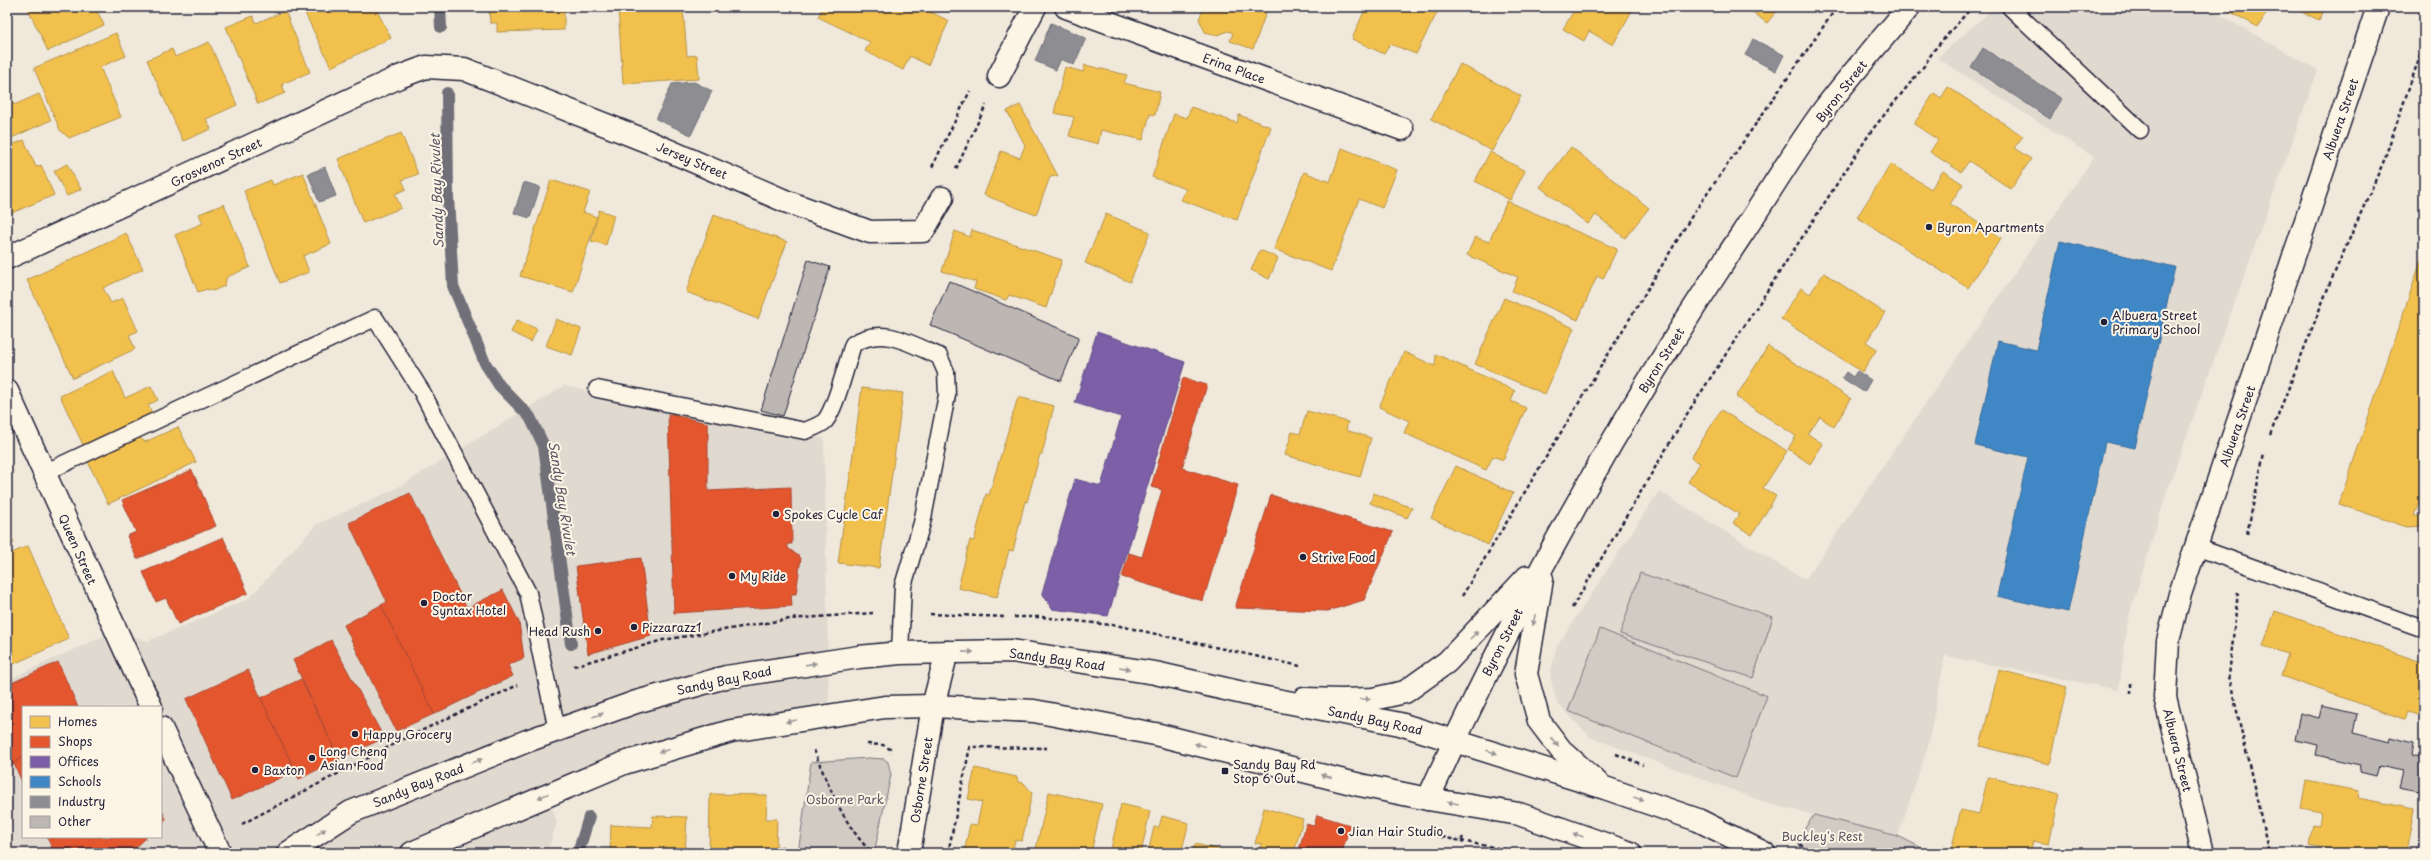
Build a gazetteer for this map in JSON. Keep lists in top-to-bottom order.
{
  "streets": {
    "street": [
      "Erina Place",
      "Byron Street",
      "Albuera Street",
      "Jersey Street",
      "Grosvenor Street",
      "Queen Street",
      "Sandy Bay Road",
      "Osborne Street"
    ]
  },
  "crossings": [
    ["Byron Street", "Sandy Bay Road"],
    ["Jersey Street", "Grosvenor Street"],
    ["Sandy Bay Road", "Osborne Street"]
  ],
  "water": ["Sandy Bay Rivulet"],
  "parks": ["Osborne Park", "Buckley's Rest"],
  "places": {
    "other": [
      "Byron Apartments",
      "Albuera Street Primary School",
      "Spokes Cycle Caf",
      "Strive Food",
      "My Ride",
      "Doctor Syntax Hotel",
      "Pizzarazz1",
      "Head Rush",
      "Happy Grocery",
      "Long Cheng Asian Food",
      "Baxton",
      "Jian Hair Studio"
    ],
    "transit": ["Sandy Bay Rd Stop 6 Out"]
  },
  "legend": [
    "Homes",
    "Shops",
    "Offices",
    "Schools",
    "Industry",
    "Other"
  ]
}
